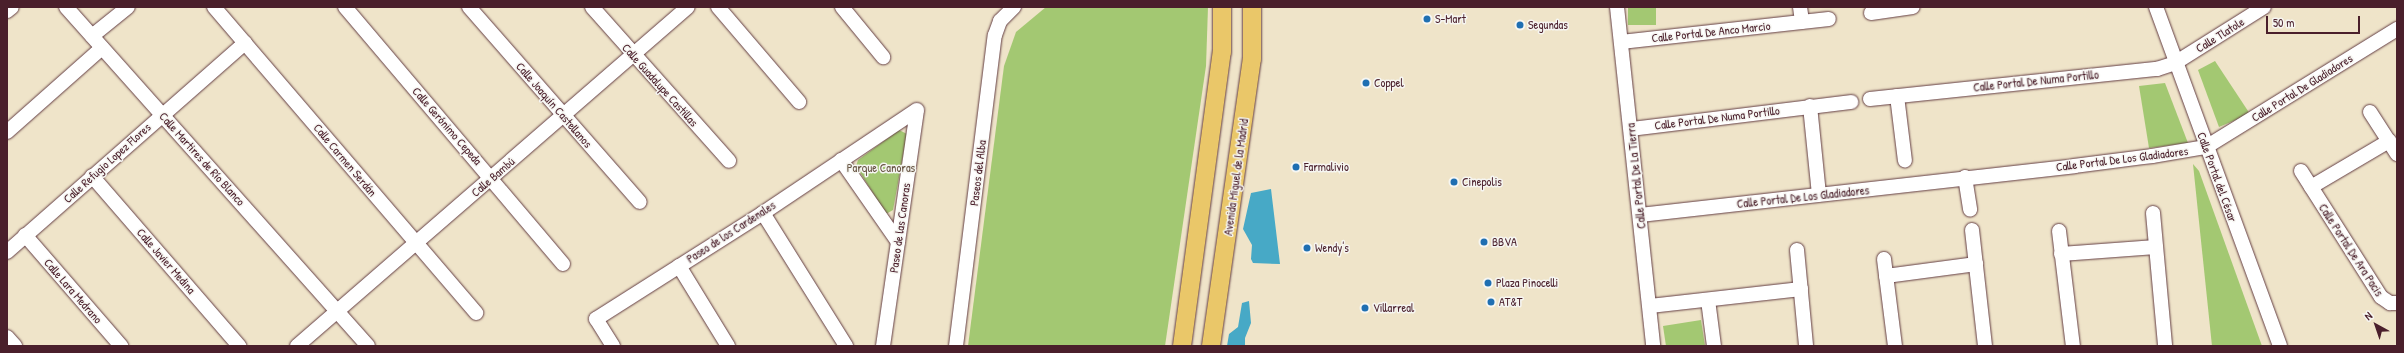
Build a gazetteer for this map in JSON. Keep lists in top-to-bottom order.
{
  "streets": {
    "main road": ["Avenida Miguel de la Madrid"],
    "street": [
      "Calle Portal De Anco Marcio",
      "Calle Tlatole",
      "Calle Portal De Numa Portillo",
      "Calle Guadalupe Castillas",
      "Calle Portal De Gladiadores",
      "Calle Joaquín Castellanos",
      "Calle Gerónimo Cepeda",
      "Calle Martires de Río Blanco",
      "Calle Portal De Los Gladiadores",
      "Calle Carmen Serdán",
      "Calle Refugio Lopez Flores",
      "Paseos del Alba",
      "Calle Portal De La Tierra",
      "Calle Bambú",
      "Calle Portal del César",
      "Paseo de las Canoras",
      "Paseo de los Cardenales",
      "Calle Portal De Ara Pacis",
      "Calle Javier Medina",
      "Calle Lara Medrano"
    ]
  },
  "crossings": [
    ["Calle Portal De Anco Marcio", "Calle Portal De La Tierra"],
    ["Calle Tlatole", "Calle Portal De Numa Portillo"],
    ["Calle Tlatole", "Calle Portal del César"],
    ["Calle Portal De Numa Portillo", "Calle Portal De La Tierra"],
    ["Calle Portal De Numa Portillo", "Calle Portal del César"],
    ["Calle Guadalupe Castillas", "Calle Bambú"],
    ["Calle Portal De Gladiadores", "Calle Portal De Los Gladiadores"],
    ["Calle Portal De Gladiadores", "Calle Portal del César"],
    ["Calle Joaquín Castellanos", "Calle Bambú"],
    ["Calle Gerónimo Cepeda", "Calle Bambú"],
    ["Calle Martires de Río Blanco", "Calle Refugio Lopez Flores"],
    ["Calle Martires de Río Blanco", "Calle Bambú"],
    ["Calle Portal De Los Gladiadores", "Calle Portal De La Tierra"],
    ["Calle Portal De Los Gladiadores", "Calle Portal del César"],
    ["Calle Carmen Serdán", "Calle Refugio Lopez Flores"],
    ["Calle Carmen Serdán", "Calle Bambú"],
    ["Calle Refugio Lopez Flores", "Calle Javier Medina"],
    ["Calle Refugio Lopez Flores", "Calle Lara Medrano"],
    ["Paseo de las Canoras", "Paseo de los Cardenales"]
  ],
  "parks": ["Parque Canoras"],
  "places": [
    "S-Mart",
    "Segundas",
    "Coppel",
    "Farmalivio",
    "Cinepolis",
    "BBVA",
    "Wendy's",
    "Plaza Pinocelli",
    "AT&T",
    "Villarreal"
  ],
  "scale_bar": "50 m",
  "north": "top left"
}
